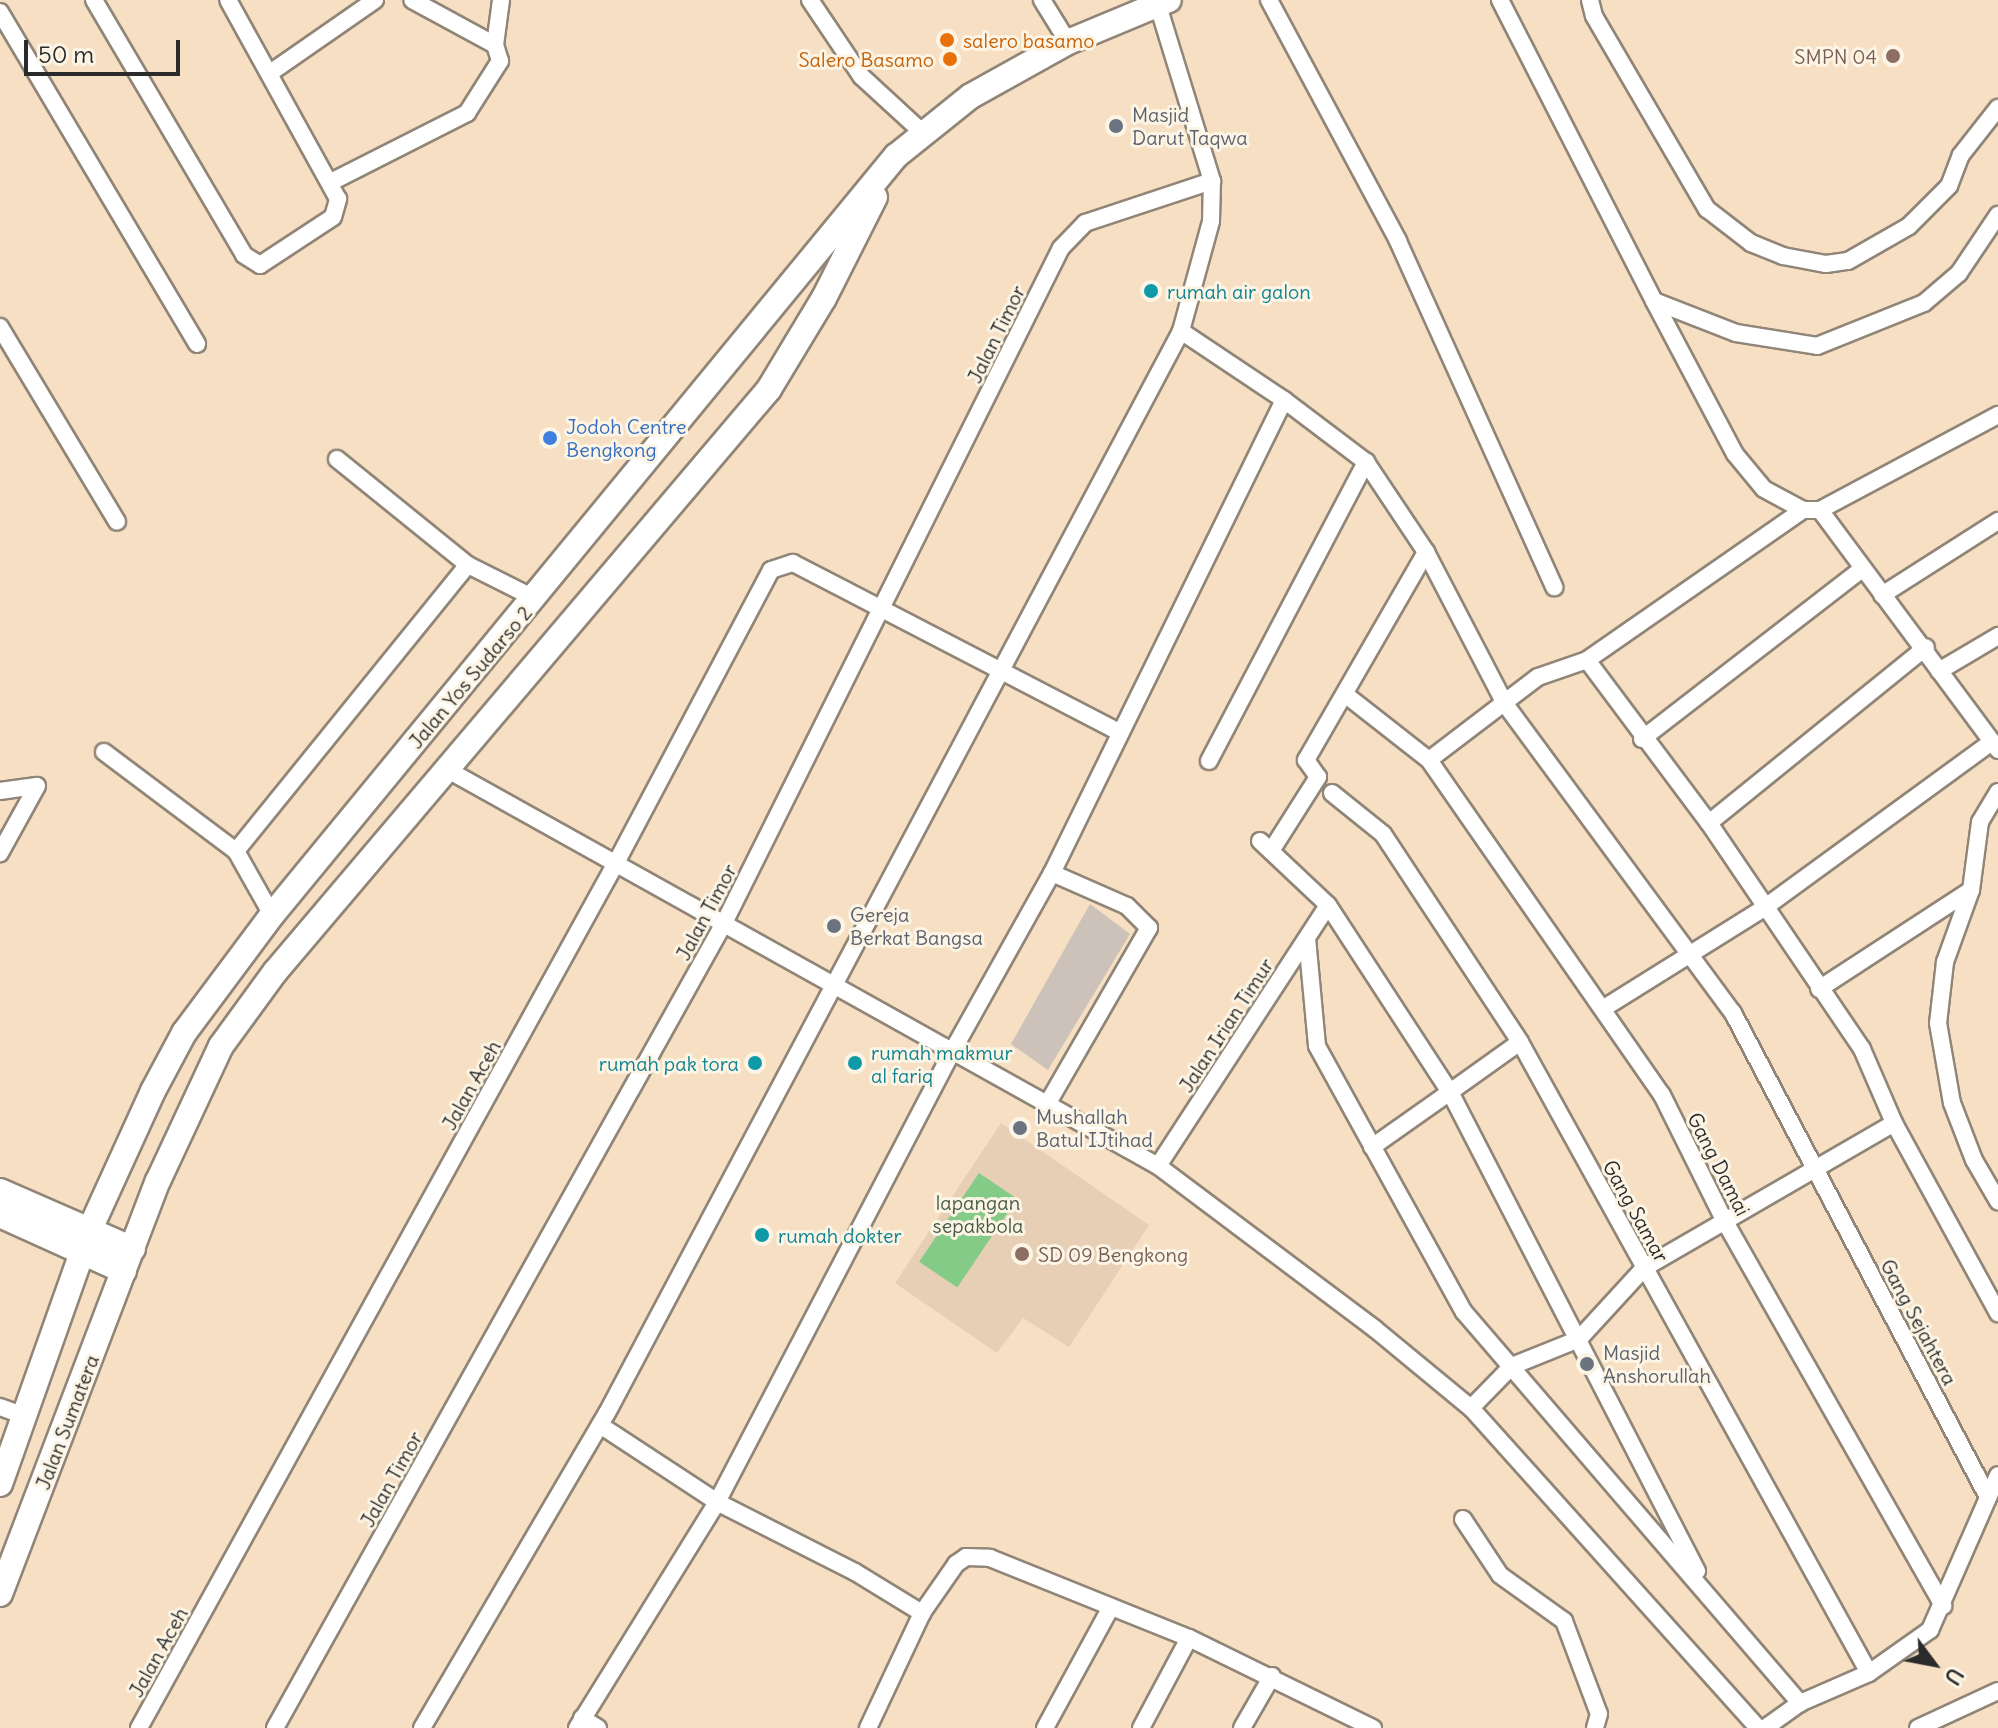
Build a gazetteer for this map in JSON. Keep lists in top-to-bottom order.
{
  "streets": {
    "main road": ["Jalan Yos Sudarso 2", "Jalan Sumatera"],
    "street": [
      "Jalan Timor",
      "Jalan Irian Timur",
      "Jalan Aceh",
      "Gang Damai",
      "Gang Samar",
      "Gang Sejahtera"
    ]
  },
  "crossings": [
    ["Jalan Timor", "Jalan Aceh"],
    ["Jalan Yos Sudarso 2", "Jalan Sumatera"]
  ],
  "parks": ["lapangan sepakbola"],
  "places": [
    "salero basamo",
    "SMPN 04",
    "Salero Basamo",
    "Masjid Darut Taqwa",
    "rumah air galon",
    "Jodoh Centre Bengkong",
    "Gereja Berkat Bangsa",
    "rumah pak tora",
    "rumah makmur al fariq",
    "Mushallah Batul IJtihad",
    "rumah dokter",
    "SD 09 Bengkong",
    "Masjid Anshorullah"
  ],
  "scale_bar": "50 m",
  "north": "bottom right"
}
